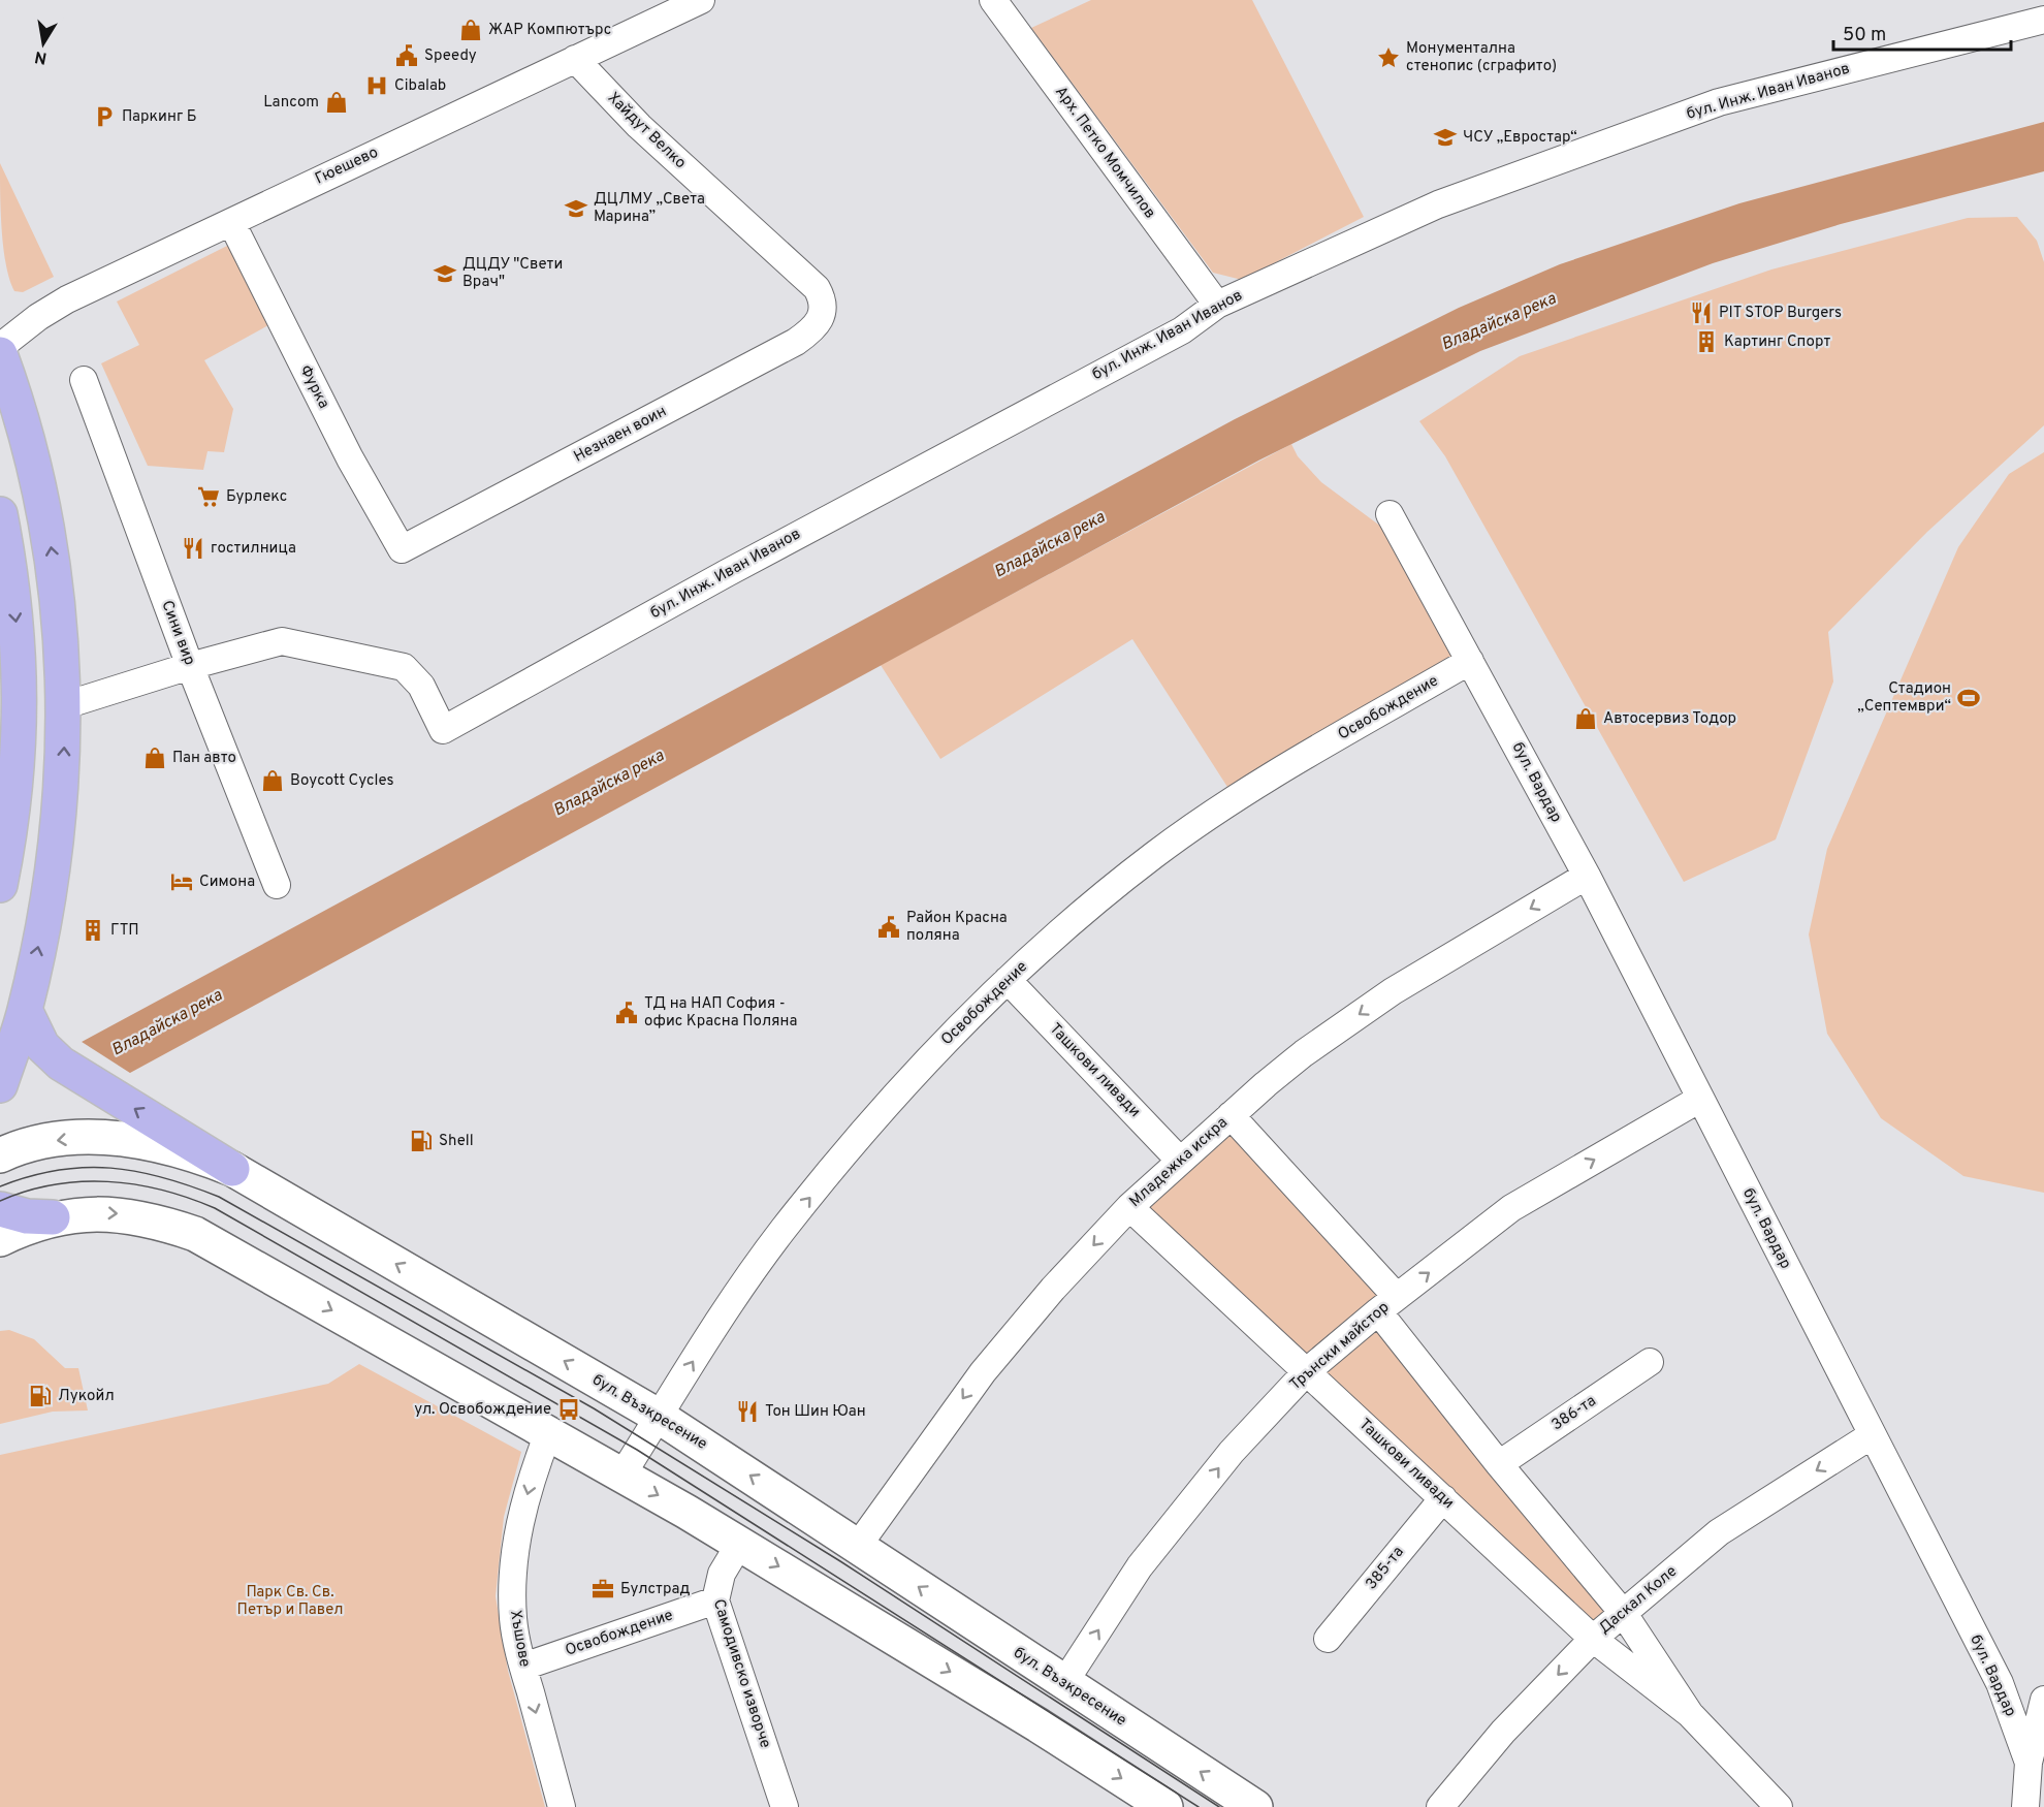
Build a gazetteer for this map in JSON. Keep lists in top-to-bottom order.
{
  "streets": {
    "main road": ["бул. Възкресение"],
    "street": [
      "бул. Инж. Иван Иванов",
      "Хайдут Велко",
      "Арх. Петко Момчилов",
      "Гюешево",
      "Фурка",
      "Незнаен воин",
      "Сини вир",
      "Освобождение",
      "бул. Вардар",
      "Ташкови ливади",
      "Младежка искра",
      "Трънски майстор",
      "386-та",
      "385-та",
      "Даскал Коле",
      "Хъшове",
      "Самодивско изворче"
    ]
  },
  "crossings": [
    ["бул. Инж. Иван Иванов", "Арх. Петко Момчилов"],
    ["бул. Инж. Иван Иванов", "Сини вир"],
    ["Хайдут Велко", "Гюешево"],
    ["Хайдут Велко", "Незнаен воин"],
    ["Гюешево", "Фурка"],
    ["Фурка", "Незнаен воин"],
    ["Освобождение", "бул. Вардар"],
    ["Освобождение", "Ташкови ливади"],
    ["Освобождение", "бул. Възкресение"],
    ["Освобождение", "Хъшове"],
    ["Освобождение", "Самодивско изворче"],
    ["бул. Вардар", "Младежка искра"],
    ["бул. Вардар", "Трънски майстор"],
    ["бул. Вардар", "Даскал Коле"],
    ["Ташкови ливади", "Младежка искра"],
    ["Ташкови ливади", "Трънски майстор"],
    ["Ташкови ливади", "386-та"],
    ["Ташкови ливади", "385-та"],
    ["Ташкови ливади", "Даскал Коле"],
    ["Младежка искра", "бул. Възкресение"],
    ["Трънски майстор", "бул. Възкресение"]
  ],
  "one_way": [
    "Освобождение",
    "Младежка искра",
    "Трънски майстор",
    "Даскал Коле",
    "Хъшове"
  ],
  "water": ["Владайска река"],
  "parks": ["Парк Св. Св. Петър и Павел"],
  "places": {
    "shop": [
      "ЖАР Компютърс",
      "Lancom",
      "Автосервиз Тодор",
      "Пан авто",
      "Boycott Cycles"
    ],
    "public building": ["Speedy", "Район Красна поляна", "ТД на НАП София - офис Красна Поляна"],
    "place": ["Монументална стенопис (сграфито)"],
    "hospital": ["Cibalab"],
    "parking": ["Паркинг Б"],
    "school or university": ["ЧСУ „Евростар“", "ДЦЛМУ „Света Марина”", "ДЦДУ \"Свети Врач\""],
    "restaurant": ["PIT STOP Burgers", "гостилница", "Тон Шин Юан"],
    "building": ["Картинг Спорт", "ГТП"],
    "supermarket": ["Бурлекс"],
    "sports": ["Стадион „Септември“"],
    "hotel": ["Симона"],
    "fuel station": ["Shell", "Лукойл"],
    "bus stop": ["ул. Освобождение"],
    "office": ["Булстрад"]
  },
  "scale_bar": "50 m",
  "north": "bottom"
}
